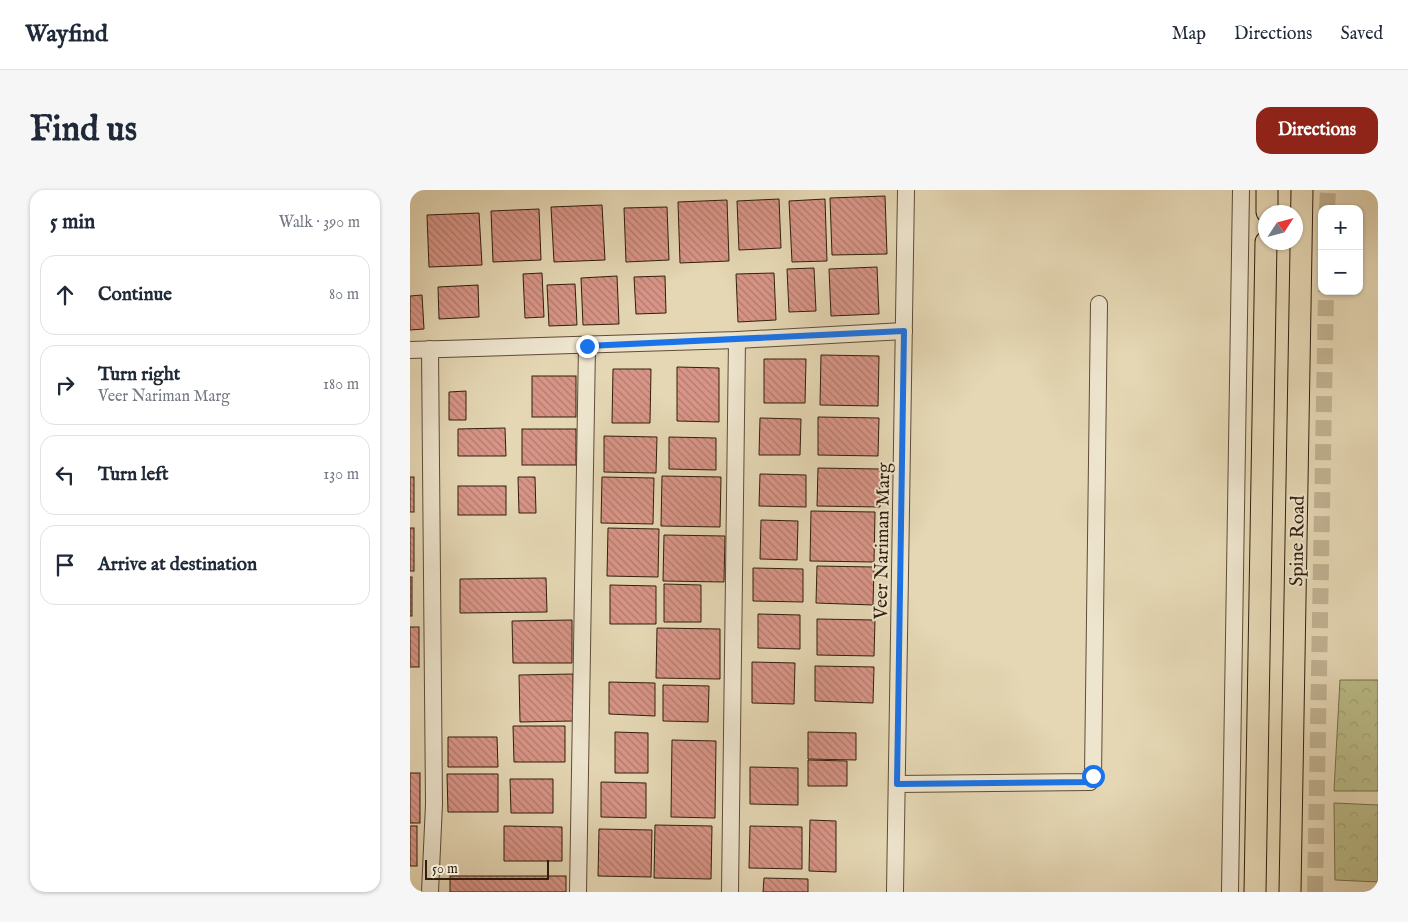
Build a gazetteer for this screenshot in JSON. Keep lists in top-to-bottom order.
{
  "streets": {
    "main road": ["Spine Road"],
    "street": ["Veer Nariman Marg"]
  },
  "scale_bar": "50 m",
  "north": "top right",
  "page": {
    "header": "Wayfind",
    "nav": ["Map", "Directions", "Saved"],
    "buttons": "Directions",
    "title": "Find us",
    "heading": ["5 min", "Walk · 390 m"],
    "map_buttons": ["+", "−"],
    "list": [
      ["Continue", "80 m"],
      ["Turn right", "Veer Nariman Marg", "180 m"],
      ["Turn left", "130 m"],
      "Arrive at destination"
    ],
    "scale": "50 m"
  }
}
